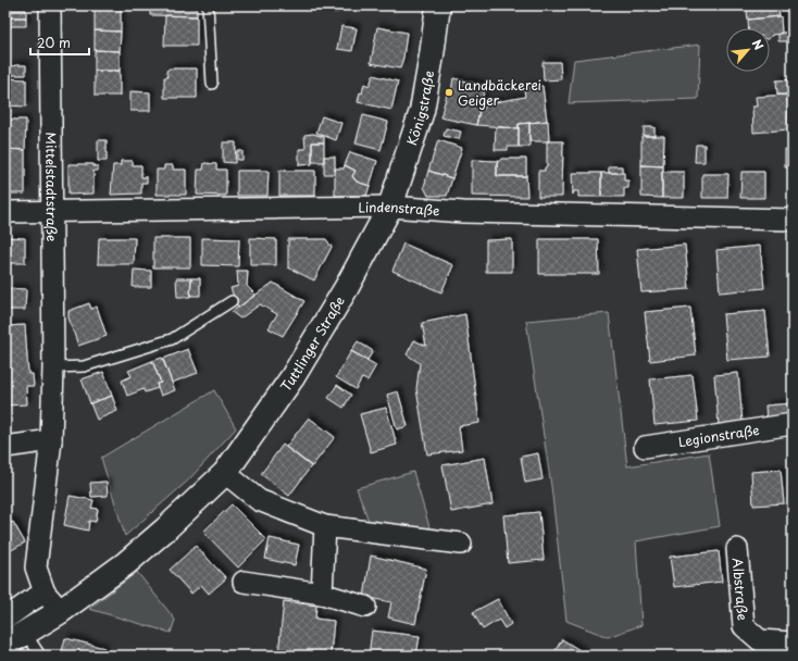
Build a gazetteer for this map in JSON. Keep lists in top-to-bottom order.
{
  "streets": {
    "street": [
      "Königstraße",
      "Mittelstadtstraße",
      "Lindenstraße",
      "Tuttlinger Straße",
      "Legionstraße",
      "Albstraße"
    ]
  },
  "crossings": [
    ["Königstraße", "Lindenstraße"],
    ["Königstraße", "Tuttlinger Straße"],
    ["Mittelstadtstraße", "Lindenstraße"],
    ["Mittelstadtstraße", "Tuttlinger Straße"],
    ["Lindenstraße", "Tuttlinger Straße"]
  ],
  "places": ["Landbäckerei Geiger"],
  "scale_bar": "20 m",
  "north": "top right"
}
